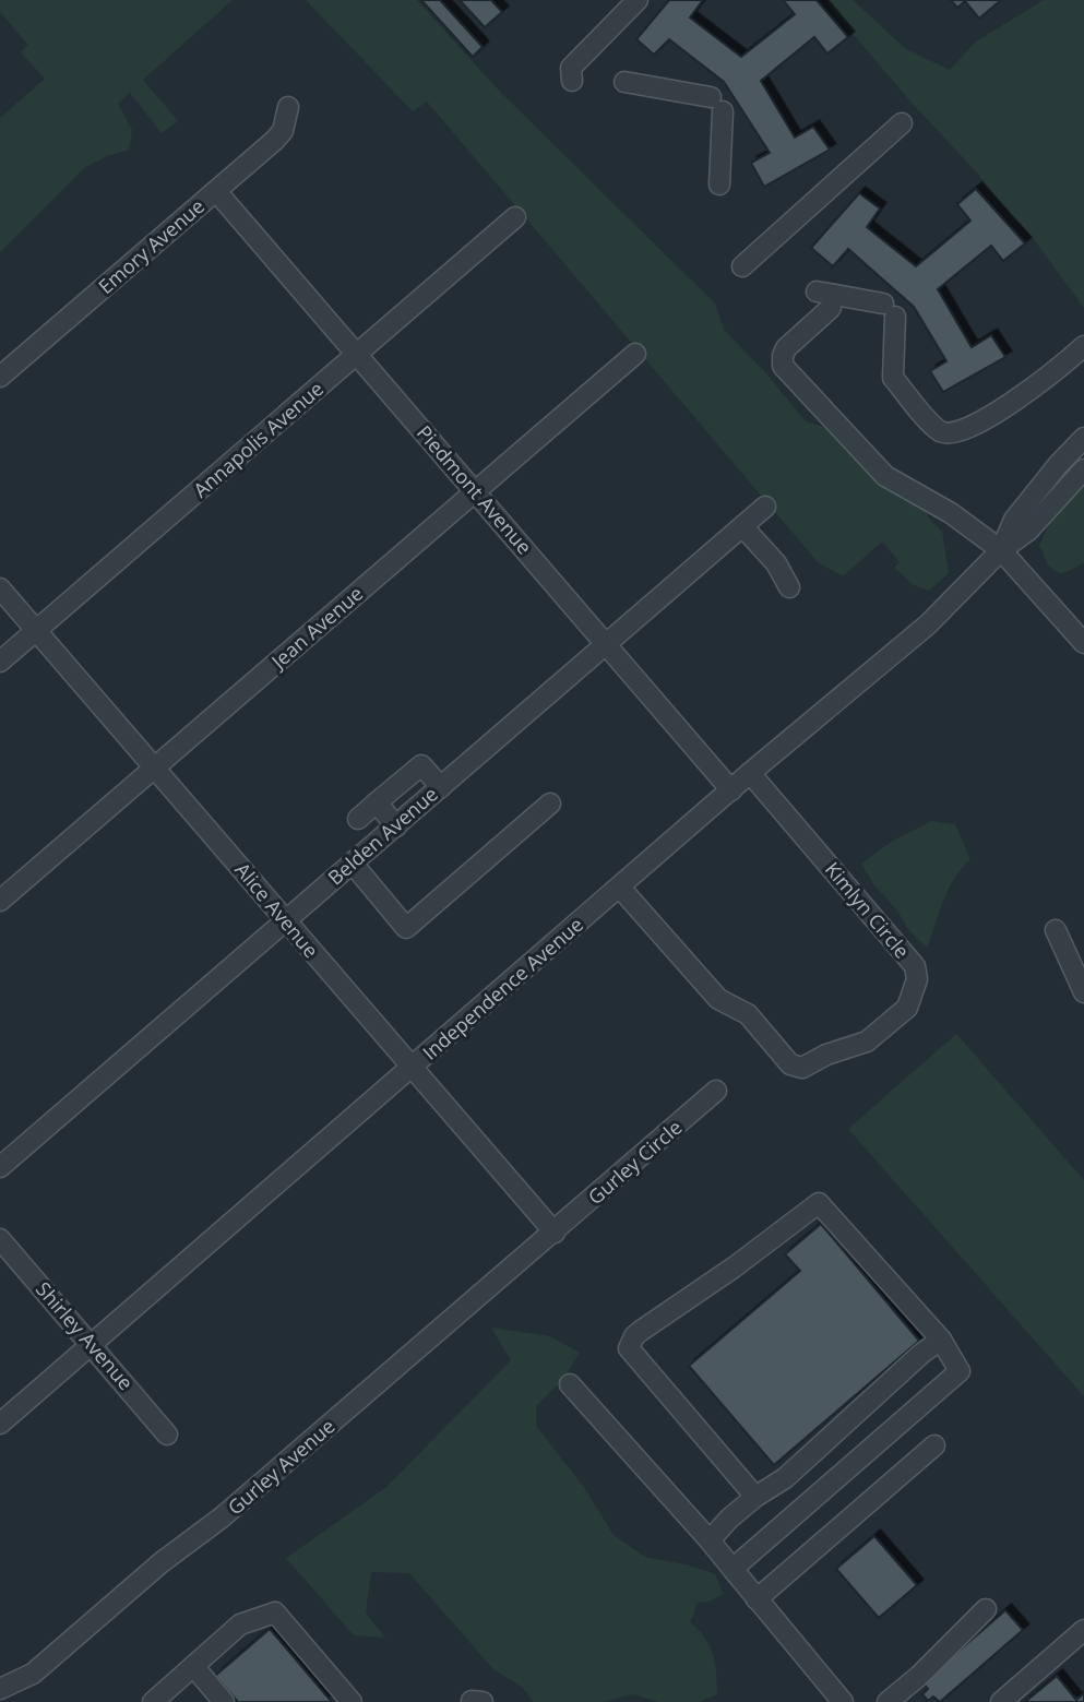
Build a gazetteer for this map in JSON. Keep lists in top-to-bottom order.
{
  "streets": {
    "street": [
      "Emory Avenue",
      "Annapolis Avenue",
      "Piedmont Avenue",
      "Jean Avenue",
      "Belden Avenue",
      "Alice Avenue",
      "Kimlyn Circle",
      "Independence Avenue",
      "Gurley Circle",
      "Shirley Avenue",
      "Gurley Avenue"
    ]
  },
  "crossings": [
    ["Emory Avenue", "Piedmont Avenue"],
    ["Annapolis Avenue", "Piedmont Avenue"],
    ["Annapolis Avenue", "Alice Avenue"],
    ["Piedmont Avenue", "Jean Avenue"],
    ["Piedmont Avenue", "Belden Avenue"],
    ["Piedmont Avenue", "Independence Avenue"],
    ["Jean Avenue", "Alice Avenue"],
    ["Belden Avenue", "Alice Avenue"],
    ["Alice Avenue", "Independence Avenue"],
    ["Alice Avenue", "Gurley Circle"],
    ["Alice Avenue", "Gurley Avenue"],
    ["Kimlyn Circle", "Independence Avenue"],
    ["Independence Avenue", "Shirley Avenue"],
    ["Gurley Circle", "Gurley Avenue"]
  ]
}
